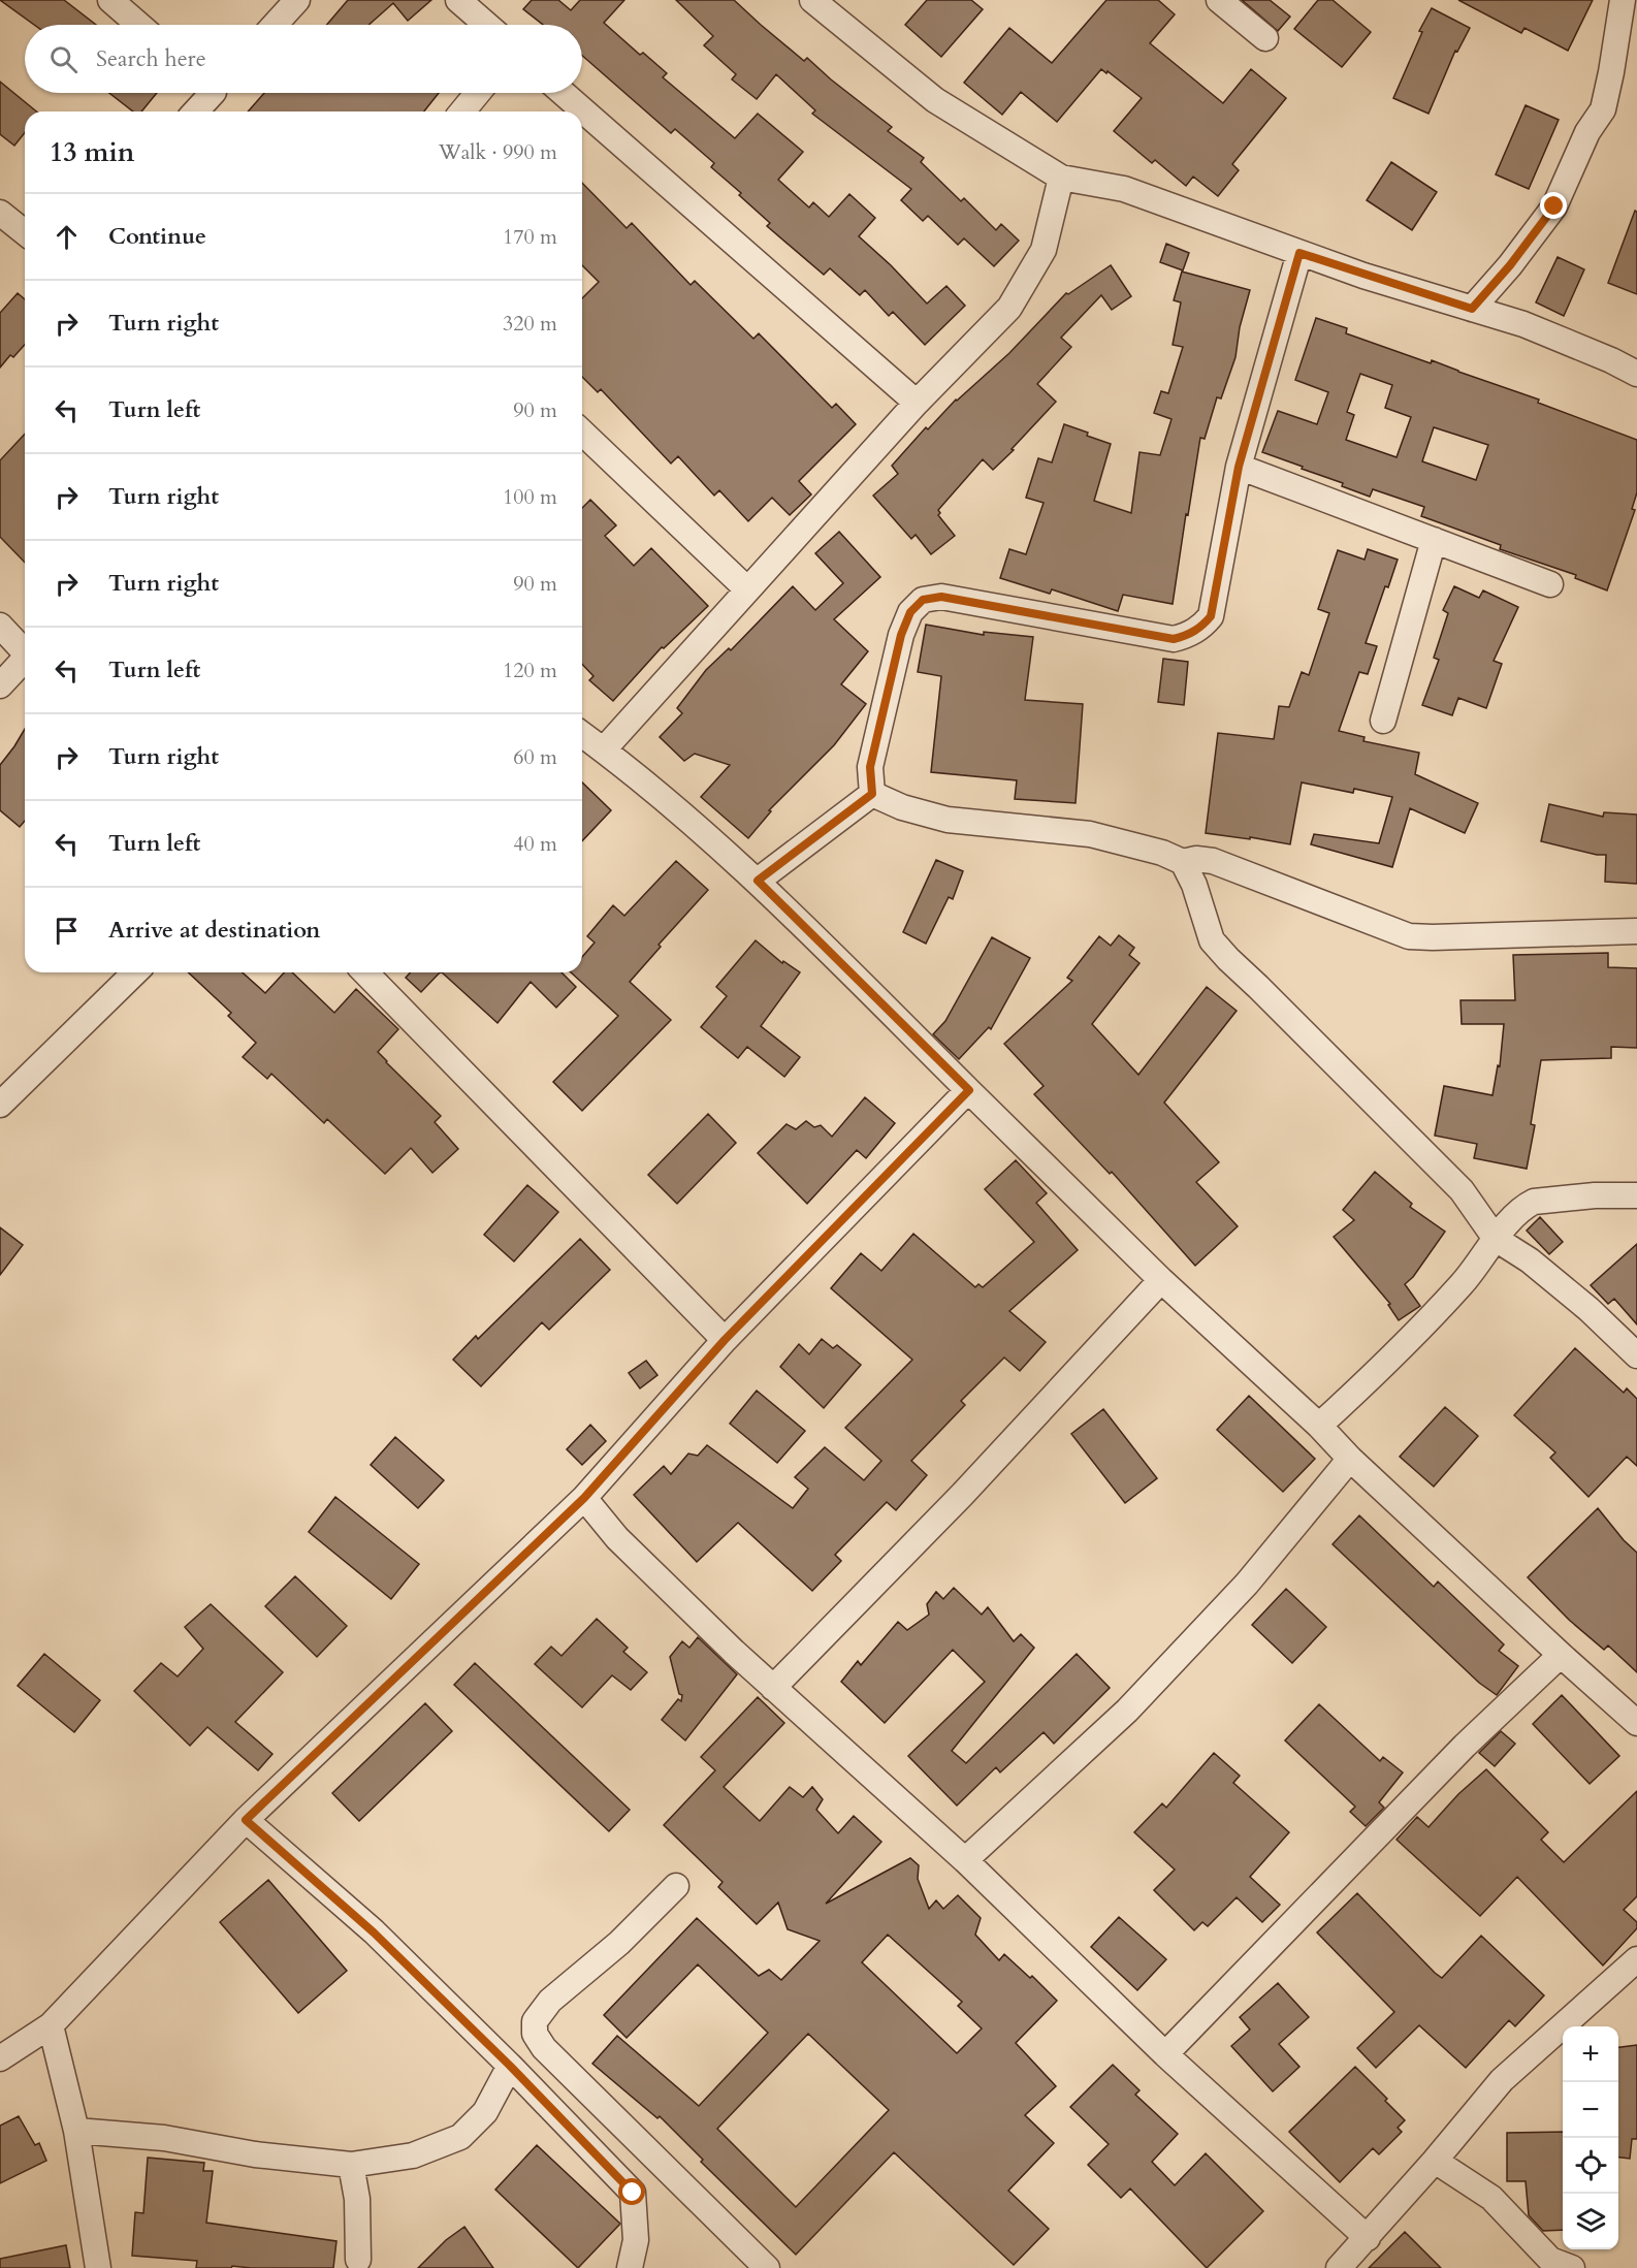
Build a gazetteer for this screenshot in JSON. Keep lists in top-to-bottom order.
{
  "page": {
    "search": "Search here",
    "heading": ["13 min", "Walk · 990 m"],
    "list": [
      ["Continue", "170 m"],
      ["Turn right", "320 m"],
      ["Turn left", "90 m"],
      ["Turn right", "100 m"],
      ["Turn right", "90 m"],
      ["Turn left", "120 m"],
      ["Turn right", "60 m"],
      ["Turn left", "40 m"],
      "Arrive at destination"
    ],
    "map_buttons": ["+", "−"]
  }
}
